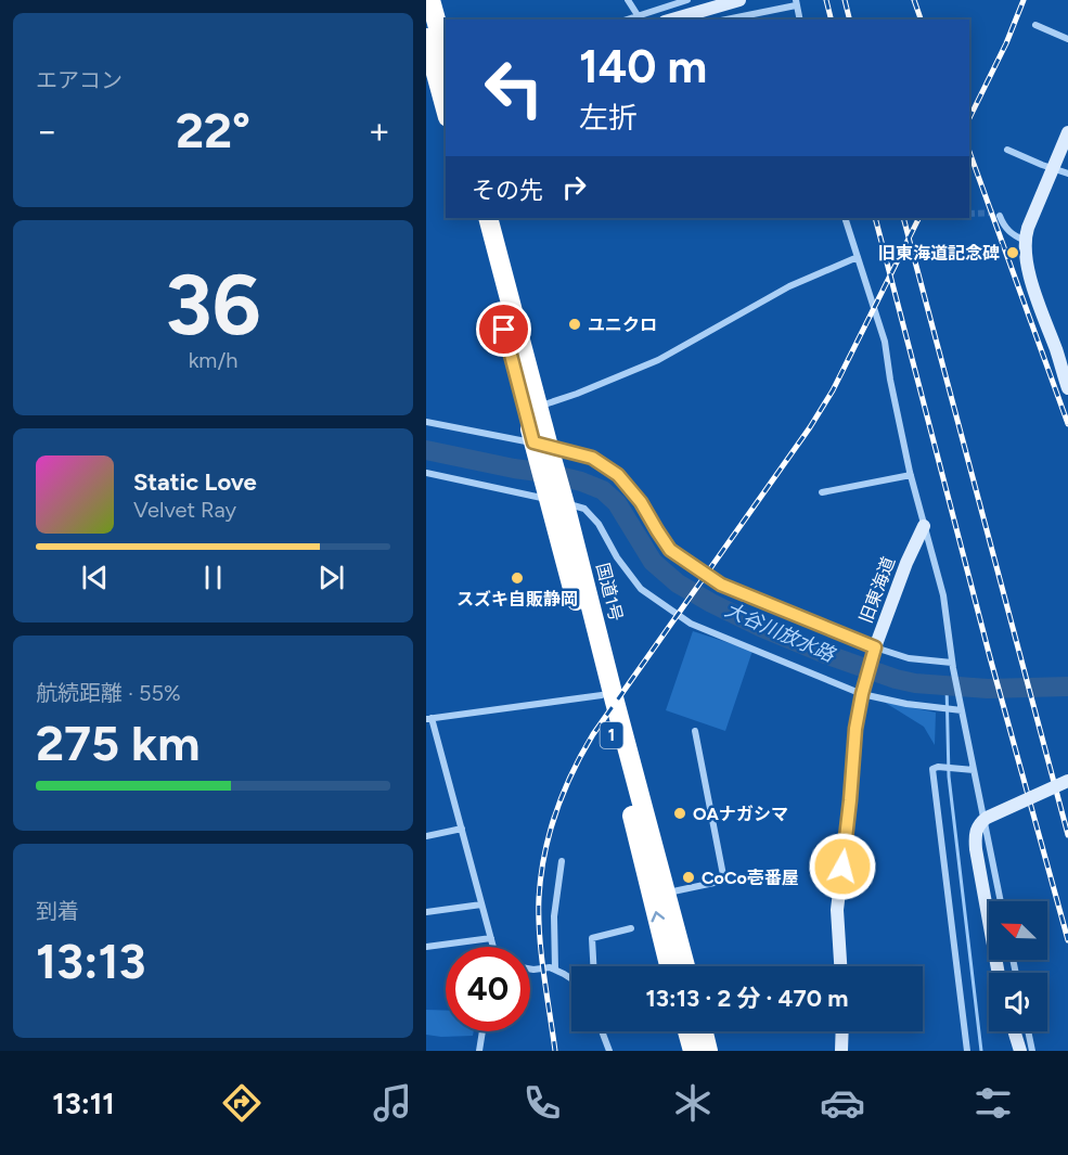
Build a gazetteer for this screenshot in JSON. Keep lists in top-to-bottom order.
{
  "streets": {
    "highway": ["国道1号", "1"],
    "street": ["旧東海道"]
  },
  "water": ["大谷川放水路"],
  "places": [
    "旧東海道記念碑",
    "ユニクロ",
    "スズキ自販静岡",
    "OAナガシマ",
    "CoCo壱番屋"
  ],
  "north": "top left",
  "page": {
    "tile": [
      "エアコン",
      ["36", "km/h"],
      ["航続距離 · 55%", "275 km"],
      ["到着", "13:13"]
    ],
    "turn": ["140 m", "左折"],
    "heat": ["−", "22°", "+"],
    "then": "その先",
    "song": ["Static Love", "Velvet Ray"],
    "limit": "40",
    "trip": "13:13 · 2 分 · 470 m",
    "tabs": "13:11"
  }
}
